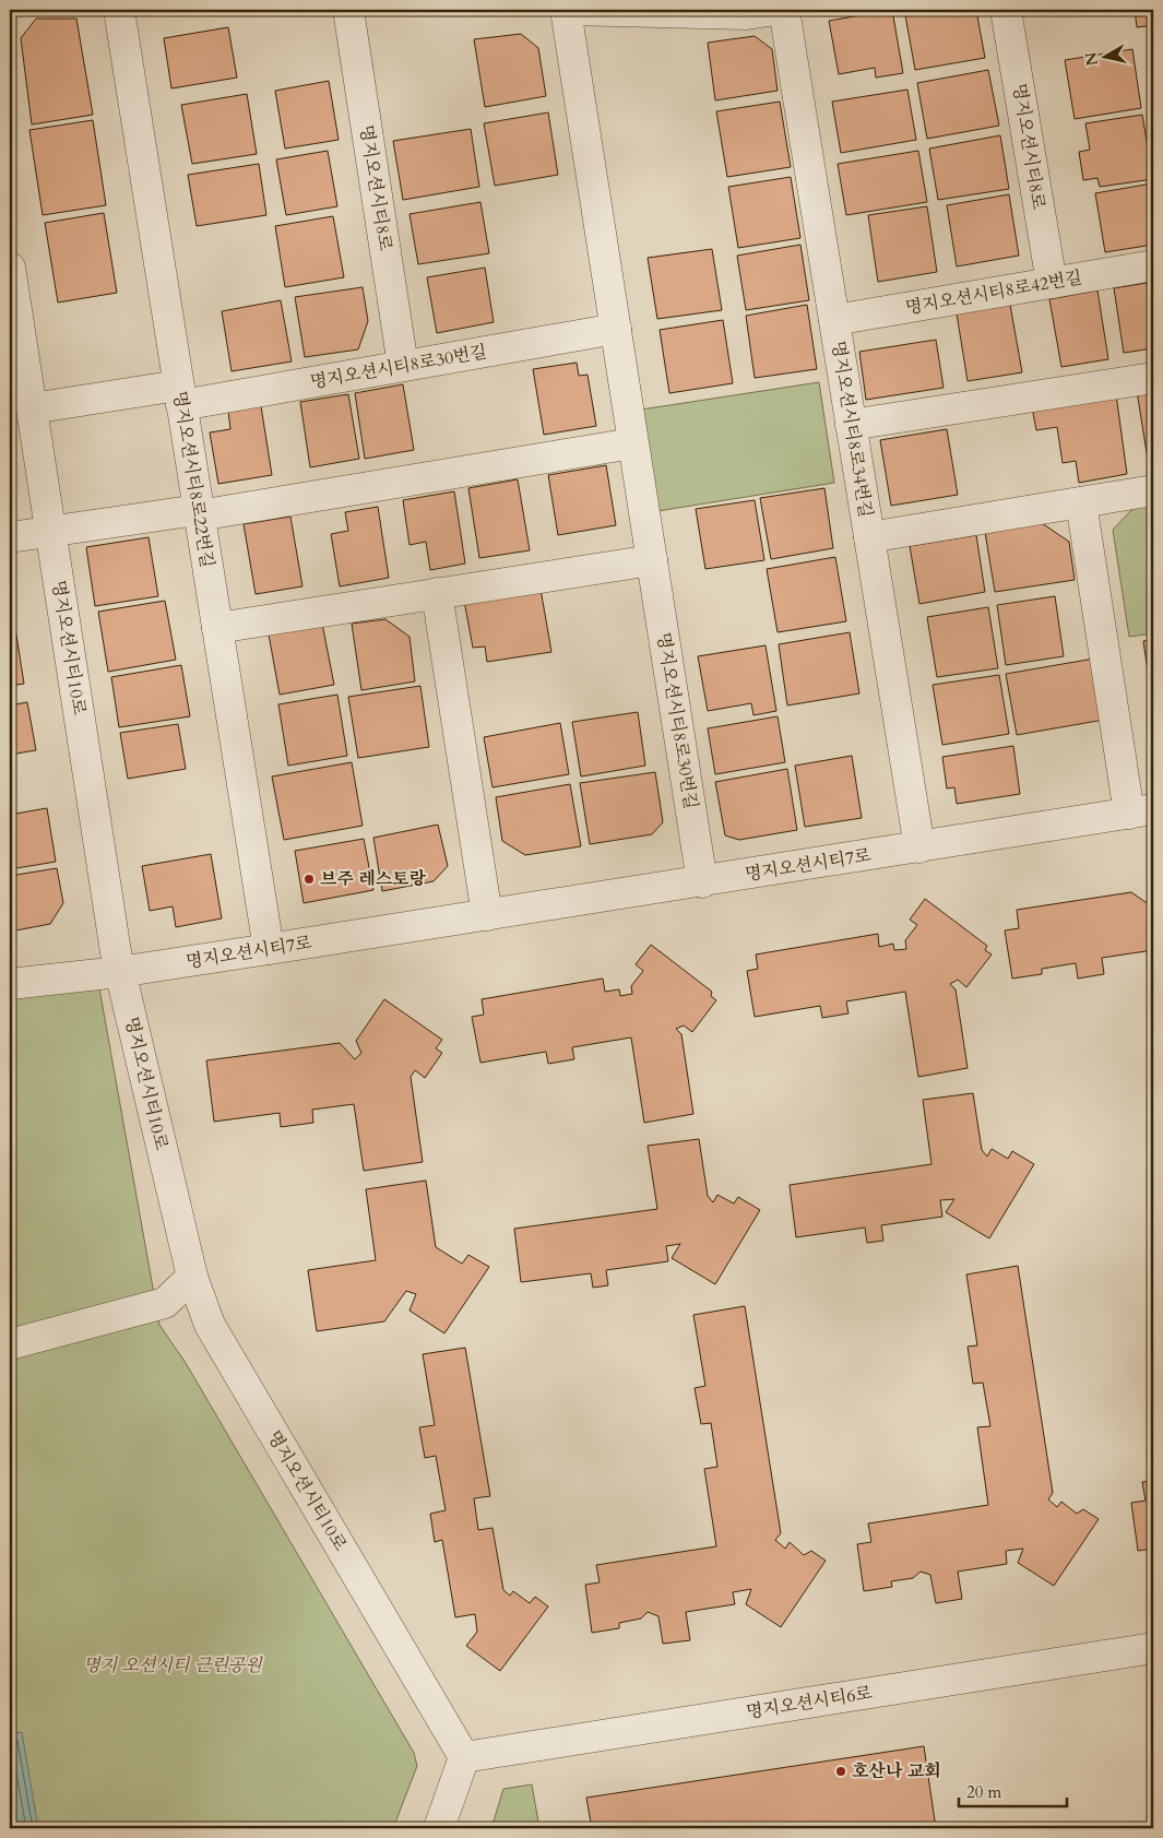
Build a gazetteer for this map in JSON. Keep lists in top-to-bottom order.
{
  "streets": {
    "street": [
      "명지오션시티8로",
      "명지오션시티8로42번길",
      "명지오션시티8로30번길",
      "명지오션시티8로34번길",
      "명지오션시티8로22번길",
      "명지오션시티10로",
      "명지오션시티7로",
      "명지오션시티6로"
    ]
  },
  "crossings": [
    ["명지오션시티8로", "명지오션시티8로42번길"],
    ["명지오션시티8로", "명지오션시티8로30번길"],
    ["명지오션시티8로42번길", "명지오션시티8로34번길"],
    ["명지오션시티8로30번길", "명지오션시티8로22번길"],
    ["명지오션시티8로30번길", "명지오션시티10로"],
    ["명지오션시티8로30번길", "명지오션시티7로"],
    ["명지오션시티8로34번길", "명지오션시티7로"],
    ["명지오션시티8로22번길", "명지오션시티7로"],
    ["명지오션시티10로", "명지오션시티7로"],
    ["명지오션시티10로", "명지오션시티6로"]
  ],
  "parks": ["명지 오션시티 근린공원"],
  "places": ["브주 레스토랑", "호산나 교회"],
  "scale_bar": "20 m",
  "north": "left"
}
